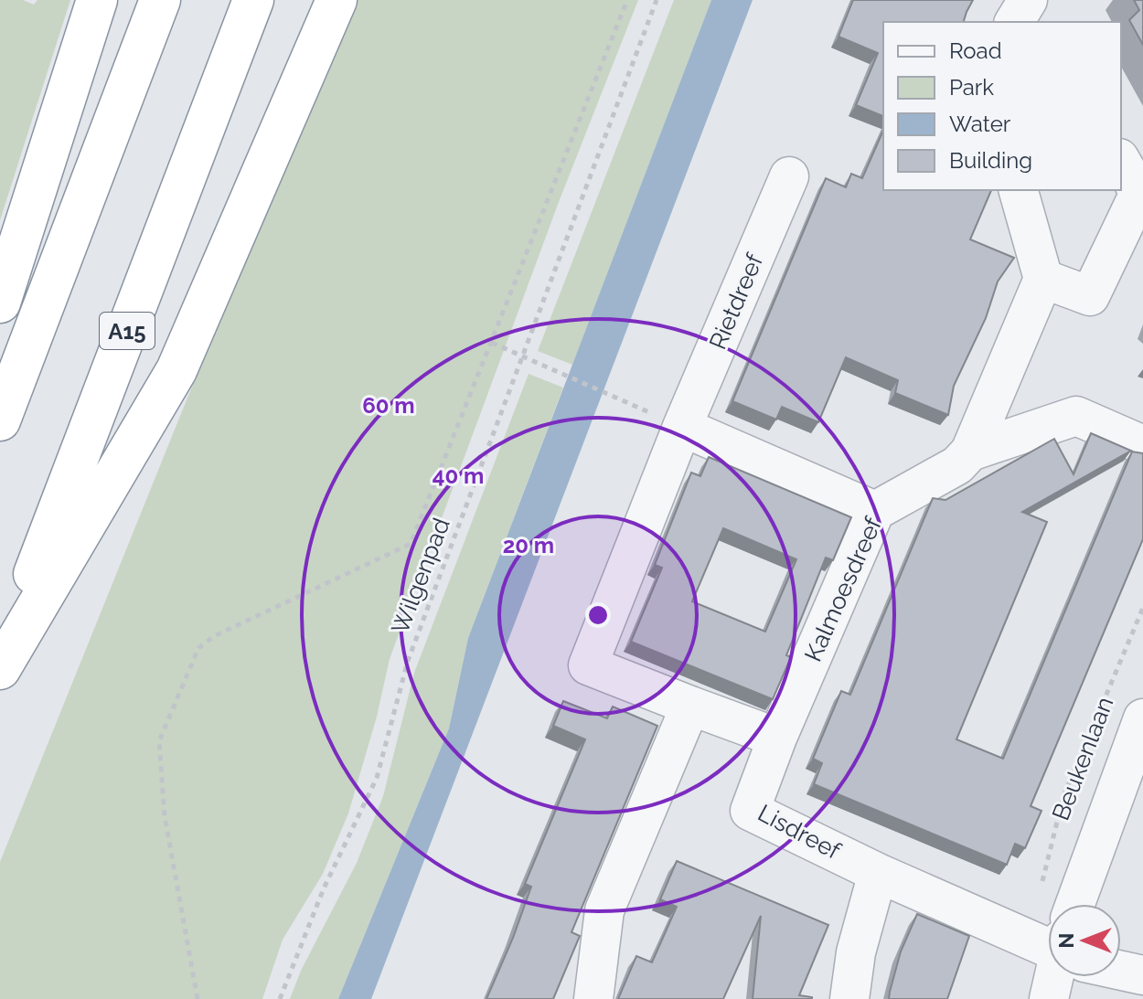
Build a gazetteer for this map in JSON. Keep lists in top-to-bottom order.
{
  "streets": {
    "highway": ["A15"],
    "street": [
      "Rietdreef",
      "Kalmoesdreef",
      "Beukenlaan",
      "Lisdreef"
    ],
    "path": ["Wilgenpad"]
  },
  "crossings": [
    ["Kalmoesdreef", "Lisdreef"]
  ],
  "legend": [
    "Road",
    "Park",
    "Water",
    "Building"
  ],
  "north": "left",
  "rings": ["60 m", "40 m", "20 m"]
}
